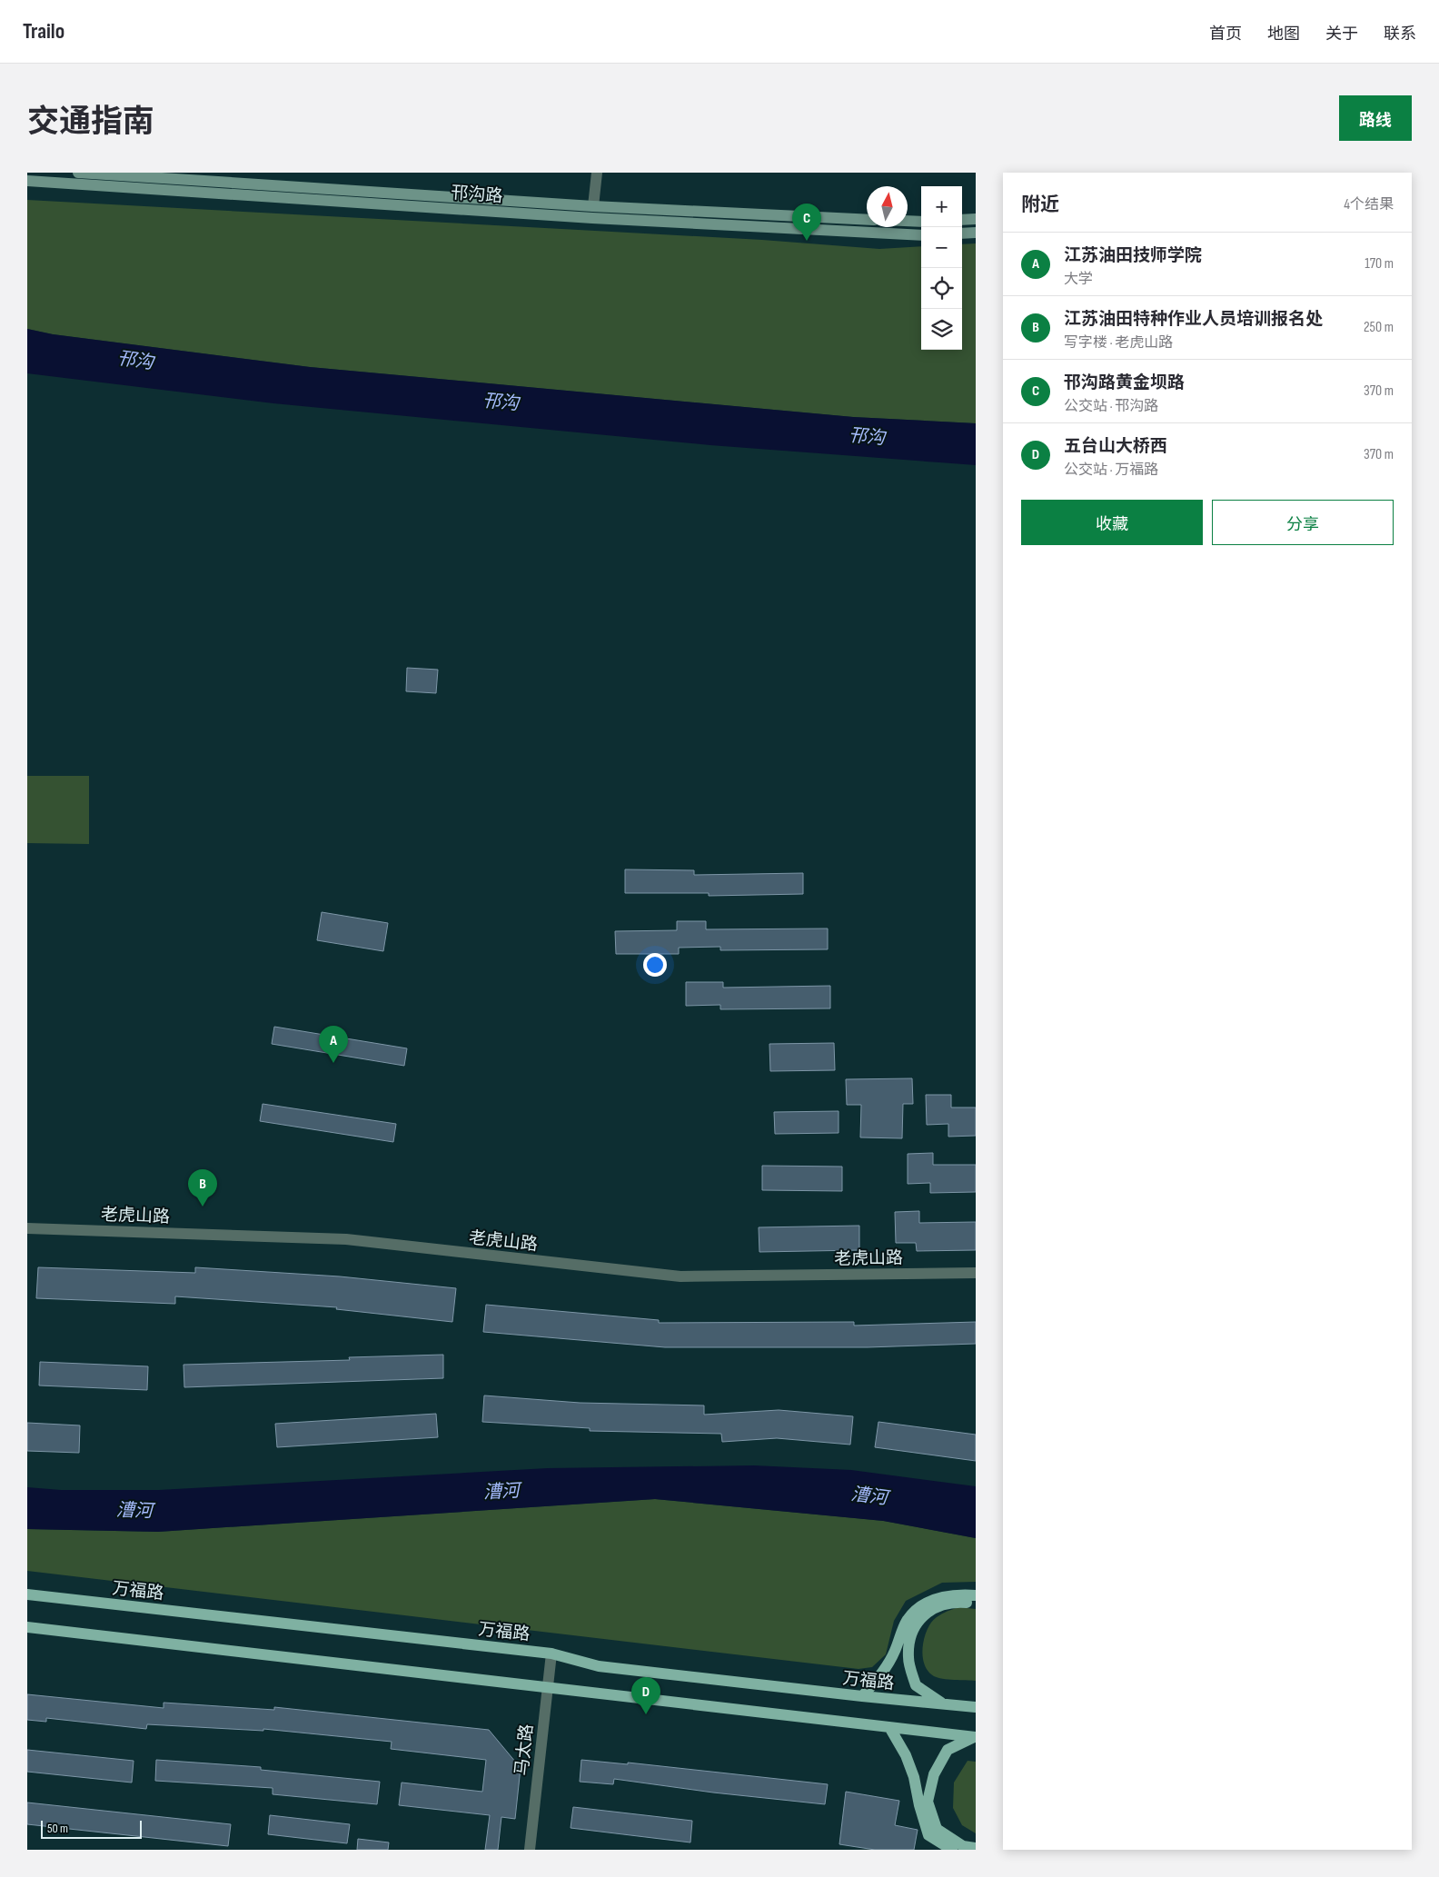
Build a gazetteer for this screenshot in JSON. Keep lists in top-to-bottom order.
{
  "streets": {
    "main road": ["邗沟路", "万福路"],
    "street": ["老虎山路", "马太路"]
  },
  "crossings": [
    ["万福路", "马太路"]
  ],
  "water": ["邗沟", "漕河"],
  "scale_bar": "50 m",
  "north": "top",
  "page": {
    "header": "Trailo",
    "nav": [
      "首页",
      "地图",
      "关于",
      "联系"
    ],
    "title": "交通指南",
    "buttons": [
      "路线",
      ["收藏", "分享"]
    ],
    "heading": ["附近", "4个结果"],
    "map_buttons": ["+", "−"],
    "pins": [
      "C",
      "A",
      "B",
      "D"
    ],
    "list": [
      {
        "mark": "A",
        "name": "江苏油田技师学院",
        "note": "大学",
        "value": "170 m"
      },
      {
        "mark": "B",
        "name": "江苏油田特种作业人员培训报名处",
        "note": "写字楼 · 老虎山路",
        "value": "250 m"
      },
      {
        "mark": "C",
        "name": "邗沟路黄金坝路",
        "note": "公交站 · 邗沟路",
        "value": "370 m"
      },
      {
        "mark": "D",
        "name": "五台山大桥西",
        "note": "公交站 · 万福路",
        "value": "370 m"
      }
    ],
    "scale": "50 m"
  }
}
